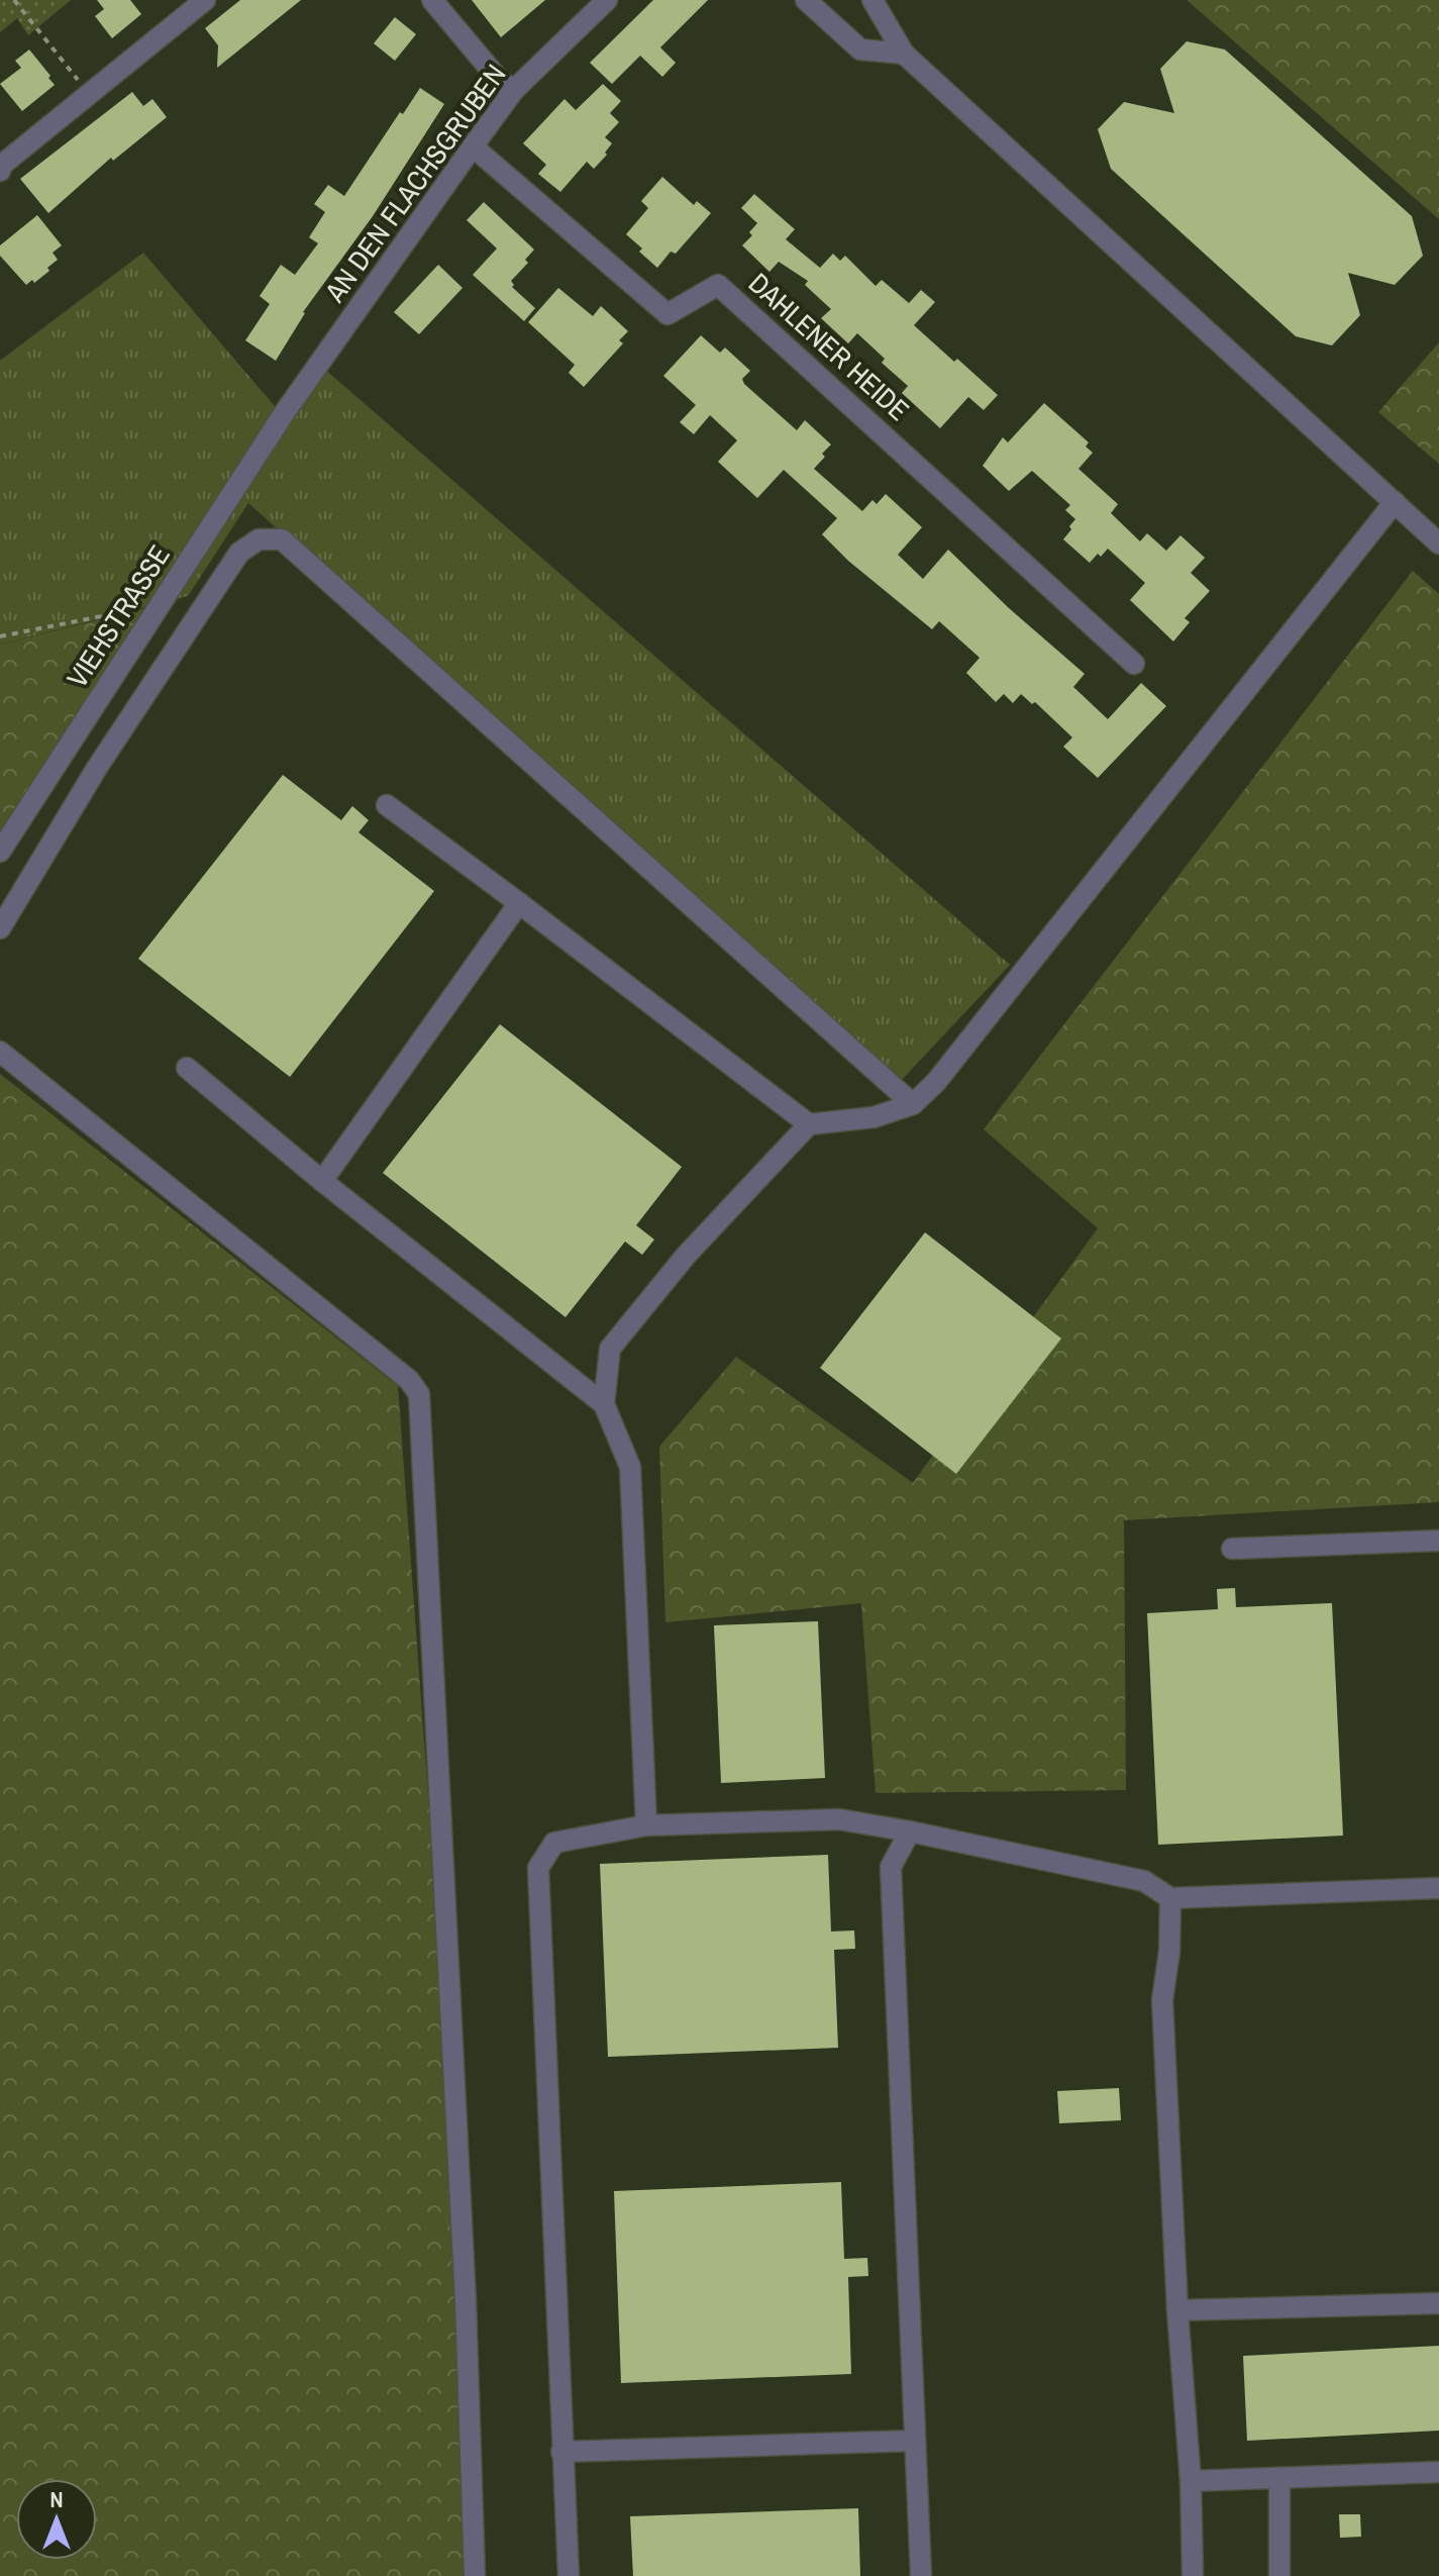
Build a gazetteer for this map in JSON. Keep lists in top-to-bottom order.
{
  "streets": {
    "street": ["AN DEN FLACHSGRUBEN", "DAHLENER HEIDE", "VIEHSTRASSE"]
  },
  "crossings": [
    ["AN DEN FLACHSGRUBEN", "DAHLENER HEIDE"],
    ["AN DEN FLACHSGRUBEN", "VIEHSTRASSE"]
  ],
  "north": "top"
}
